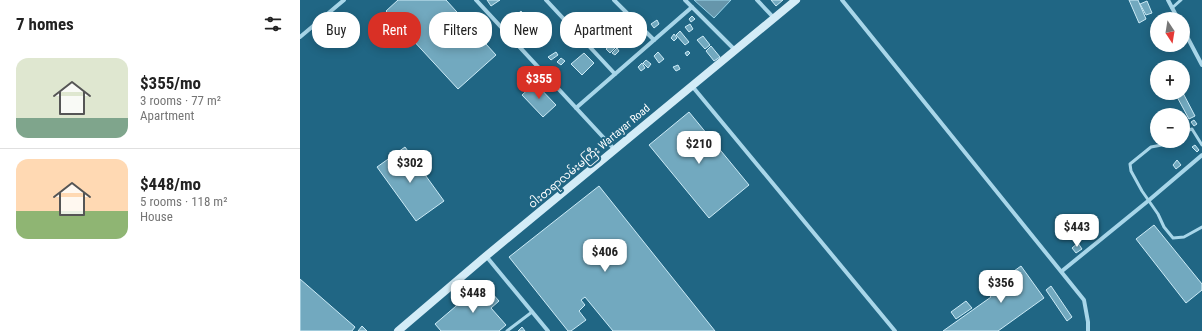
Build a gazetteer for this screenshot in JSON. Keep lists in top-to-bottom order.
{
  "streets": {
    "street": ["ဝါးတရာလမ်းမကြီး Wartayar Road"]
  },
  "north": "bottom",
  "page": {
    "heading": "7 homes",
    "map_buttons": ["+", "−"],
    "chip": [
      "Buy",
      "Rent",
      "Filters",
      "New",
      "Apartment"
    ],
    "list": [
      {
        "name": "$355/mo",
        "note": "3 rooms · 77 m² · Apartment"
      },
      {
        "name": "$448/mo",
        "note": "5 rooms · 118 m² · House"
      }
    ],
    "price": [
      "$355",
      "$210",
      "$302",
      "$443",
      "$406",
      "$356",
      "$448"
    ]
  }
}
